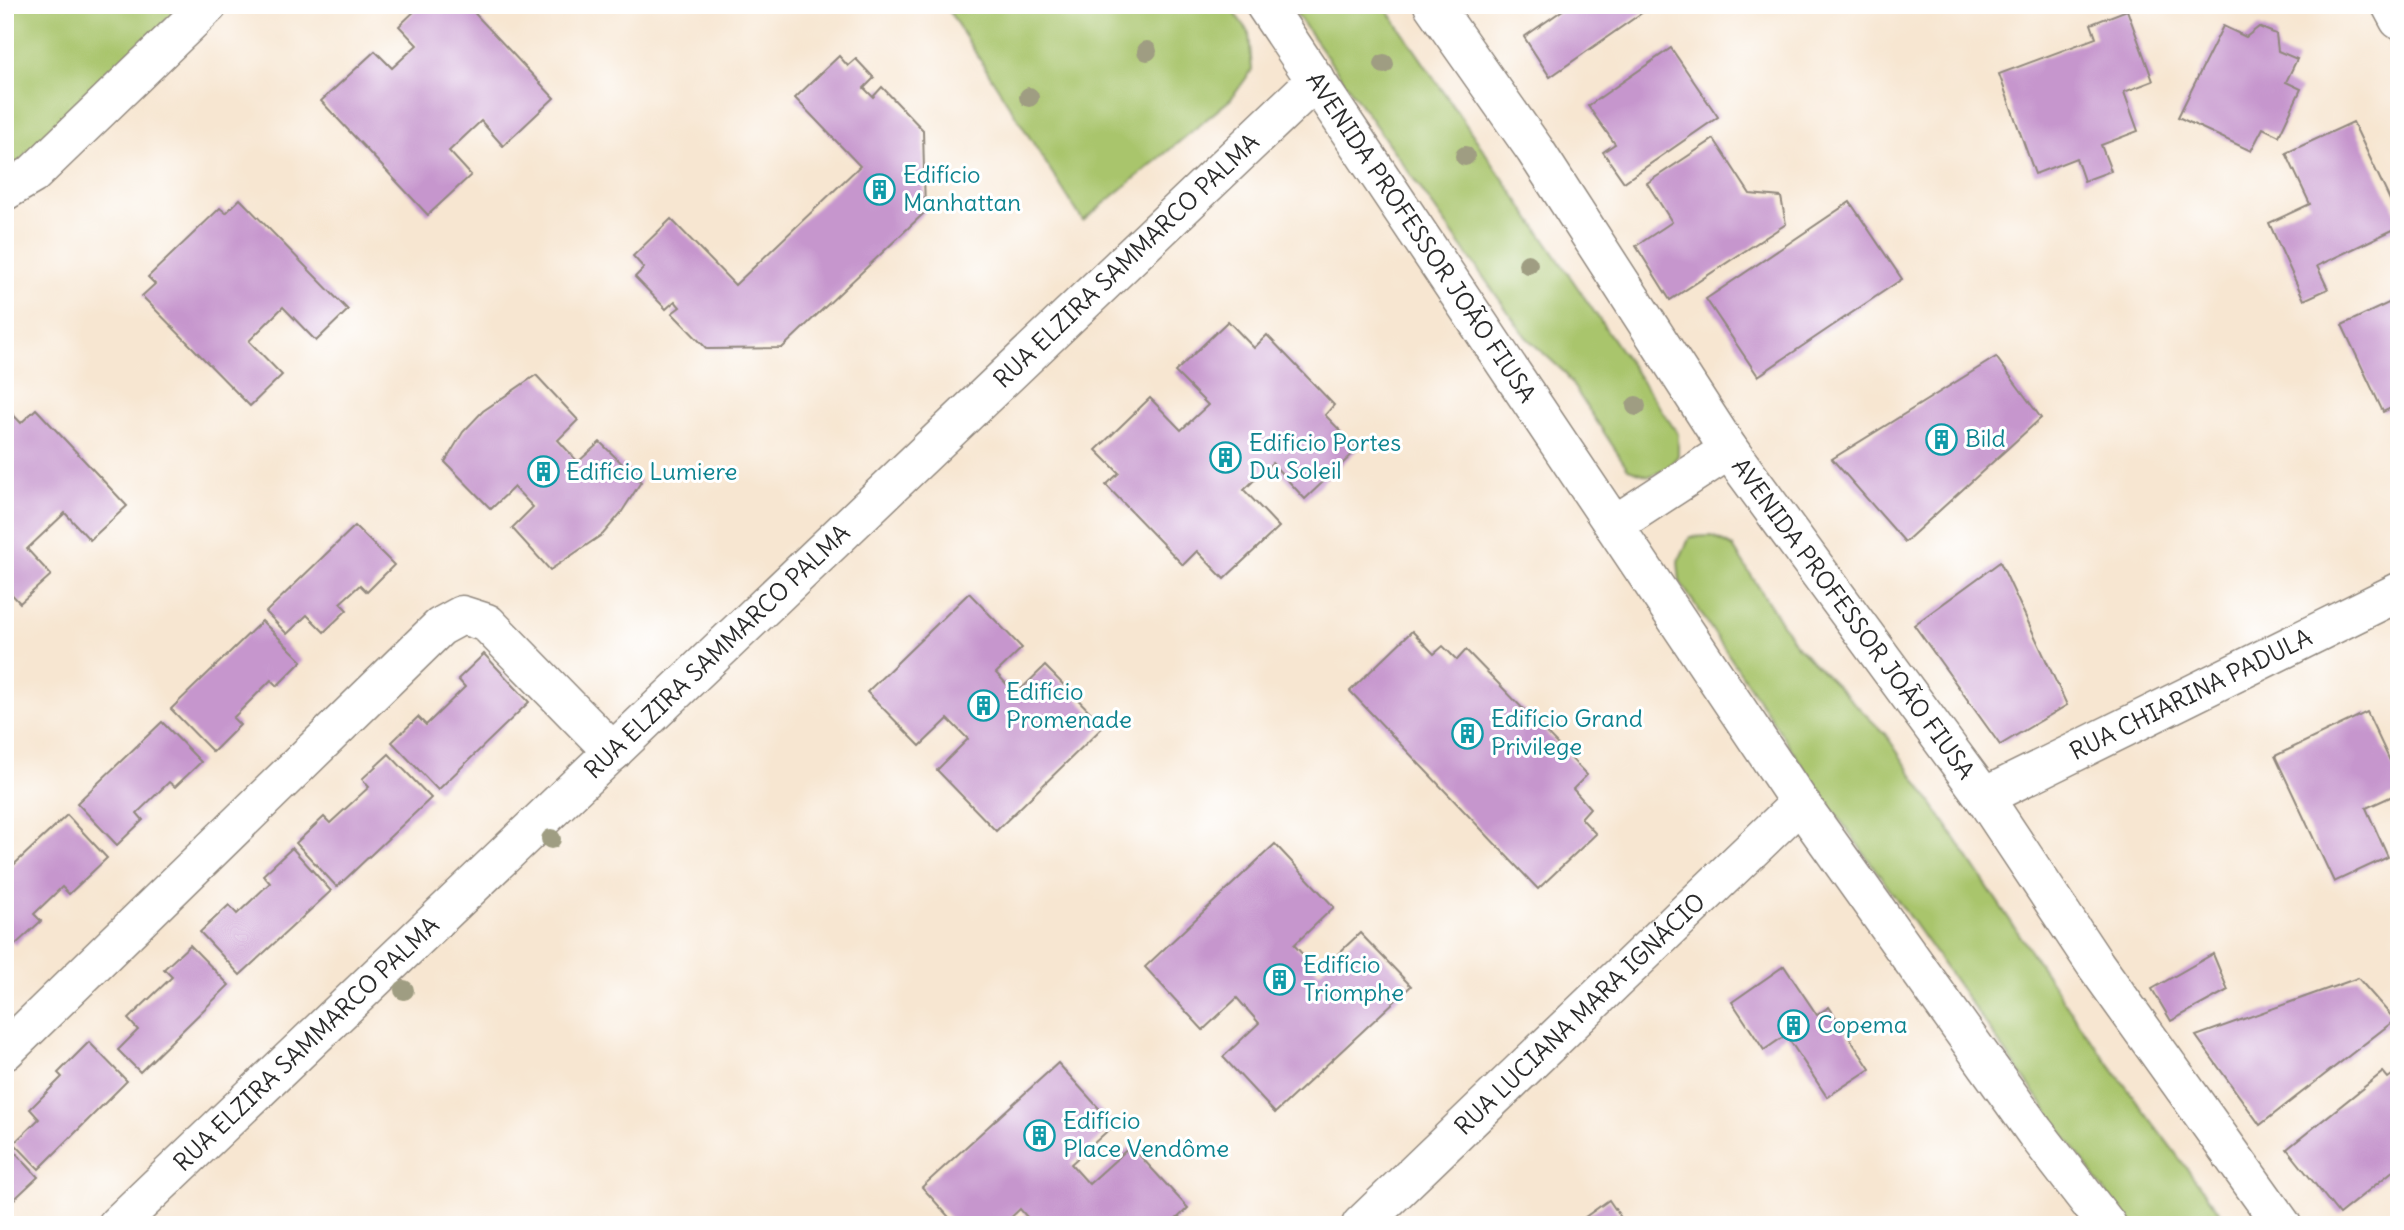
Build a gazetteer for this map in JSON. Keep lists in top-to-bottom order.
{
  "streets": {
    "street": [
      "AVENIDA PROFESSOR JOÃO FIUSA",
      "RUA ELZIRA SAMMARCO PALMA",
      "RUA CHIARINA PADULA",
      "RUA LUCIANA MARA IGNÁCIO"
    ]
  },
  "crossings": [
    ["AVENIDA PROFESSOR JOÃO FIUSA", "RUA ELZIRA SAMMARCO PALMA"],
    ["AVENIDA PROFESSOR JOÃO FIUSA", "RUA CHIARINA PADULA"],
    ["AVENIDA PROFESSOR JOÃO FIUSA", "RUA LUCIANA MARA IGNÁCIO"]
  ],
  "places": {
    "building": [
      "Edifício Manhattan",
      "Bild",
      "Edificio Portes Du Soleil",
      "Edifício Lumiere",
      "Edifício Promenade",
      "Edifício Grand Privilege",
      "Edifício Triomphe",
      "Copema",
      "Edifício Place Vendôme"
    ]
  }
}
